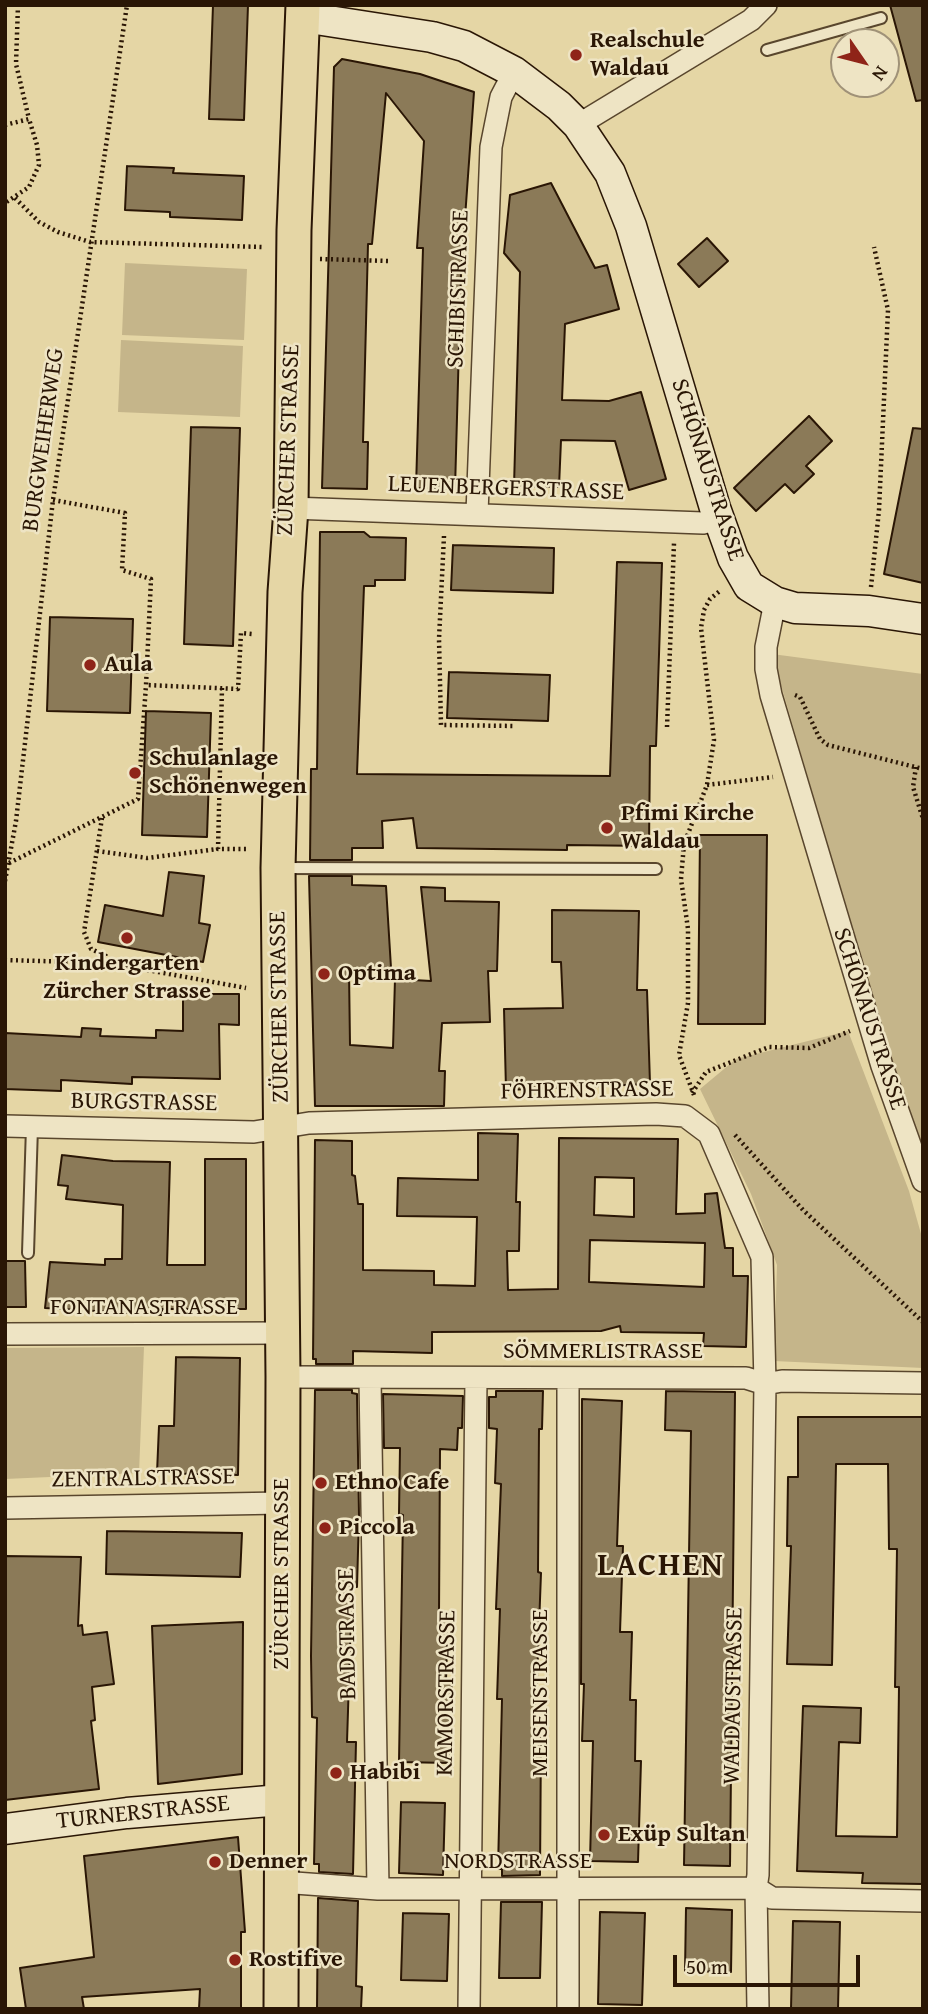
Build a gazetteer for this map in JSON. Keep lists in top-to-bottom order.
{
  "streets": {
    "main road": ["ZÜRCHER STRASSE"],
    "street": [
      "SCHIBISTRASSE",
      "SCHÖNAUSTRASSE",
      "LEUENBERGERSTRASSE",
      "FÖHRENSTRASSE",
      "BURGSTRASSE",
      "FONTANASTRASSE",
      "SÖMMERLISTRASSE",
      "ZENTRALSTRASSE",
      "BADSTRASSE",
      "KAMORSTRASSE",
      "MEISENSTRASSE",
      "WALDAUSTRASSE",
      "TURNERSTRASSE",
      "NORDSTRASSE"
    ],
    "path": ["BURGWEIHERWEG"]
  },
  "crossings": [
    ["SCHIBISTRASSE", "SCHÖNAUSTRASSE"],
    ["SCHIBISTRASSE", "LEUENBERGERSTRASSE"],
    ["ZÜRCHER STRASSE", "SCHÖNAUSTRASSE"],
    ["ZÜRCHER STRASSE", "LEUENBERGERSTRASSE"],
    ["ZÜRCHER STRASSE", "FÖHRENSTRASSE"],
    ["ZÜRCHER STRASSE", "BURGSTRASSE"],
    ["ZÜRCHER STRASSE", "FONTANASTRASSE"],
    ["ZÜRCHER STRASSE", "SÖMMERLISTRASSE"],
    ["ZÜRCHER STRASSE", "ZENTRALSTRASSE"],
    ["ZÜRCHER STRASSE", "TURNERSTRASSE"],
    ["ZÜRCHER STRASSE", "NORDSTRASSE"],
    ["SCHÖNAUSTRASSE", "LEUENBERGERSTRASSE"],
    ["FÖHRENSTRASSE", "BURGSTRASSE"],
    ["FÖHRENSTRASSE", "SÖMMERLISTRASSE"],
    ["FÖHRENSTRASSE", "WALDAUSTRASSE"],
    ["SÖMMERLISTRASSE", "BADSTRASSE"],
    ["SÖMMERLISTRASSE", "KAMORSTRASSE"],
    ["SÖMMERLISTRASSE", "MEISENSTRASSE"],
    ["SÖMMERLISTRASSE", "WALDAUSTRASSE"],
    ["BADSTRASSE", "NORDSTRASSE"],
    ["KAMORSTRASSE", "NORDSTRASSE"],
    ["MEISENSTRASSE", "NORDSTRASSE"],
    ["WALDAUSTRASSE", "NORDSTRASSE"]
  ],
  "districts": ["LACHEN"],
  "places": [
    "Realschule Waldau",
    "Aula",
    "Schulanlage Schönenwegen",
    "Pfimi Kirche Waldau",
    "Kindergarten Zürcher Strasse",
    "Optima",
    "Ethno Cafe",
    "Piccola",
    "Habibi",
    "Exüp Sultan",
    "Denner",
    "Rostifive"
  ],
  "scale_bar": "50 m",
  "north": "bottom right"
}
